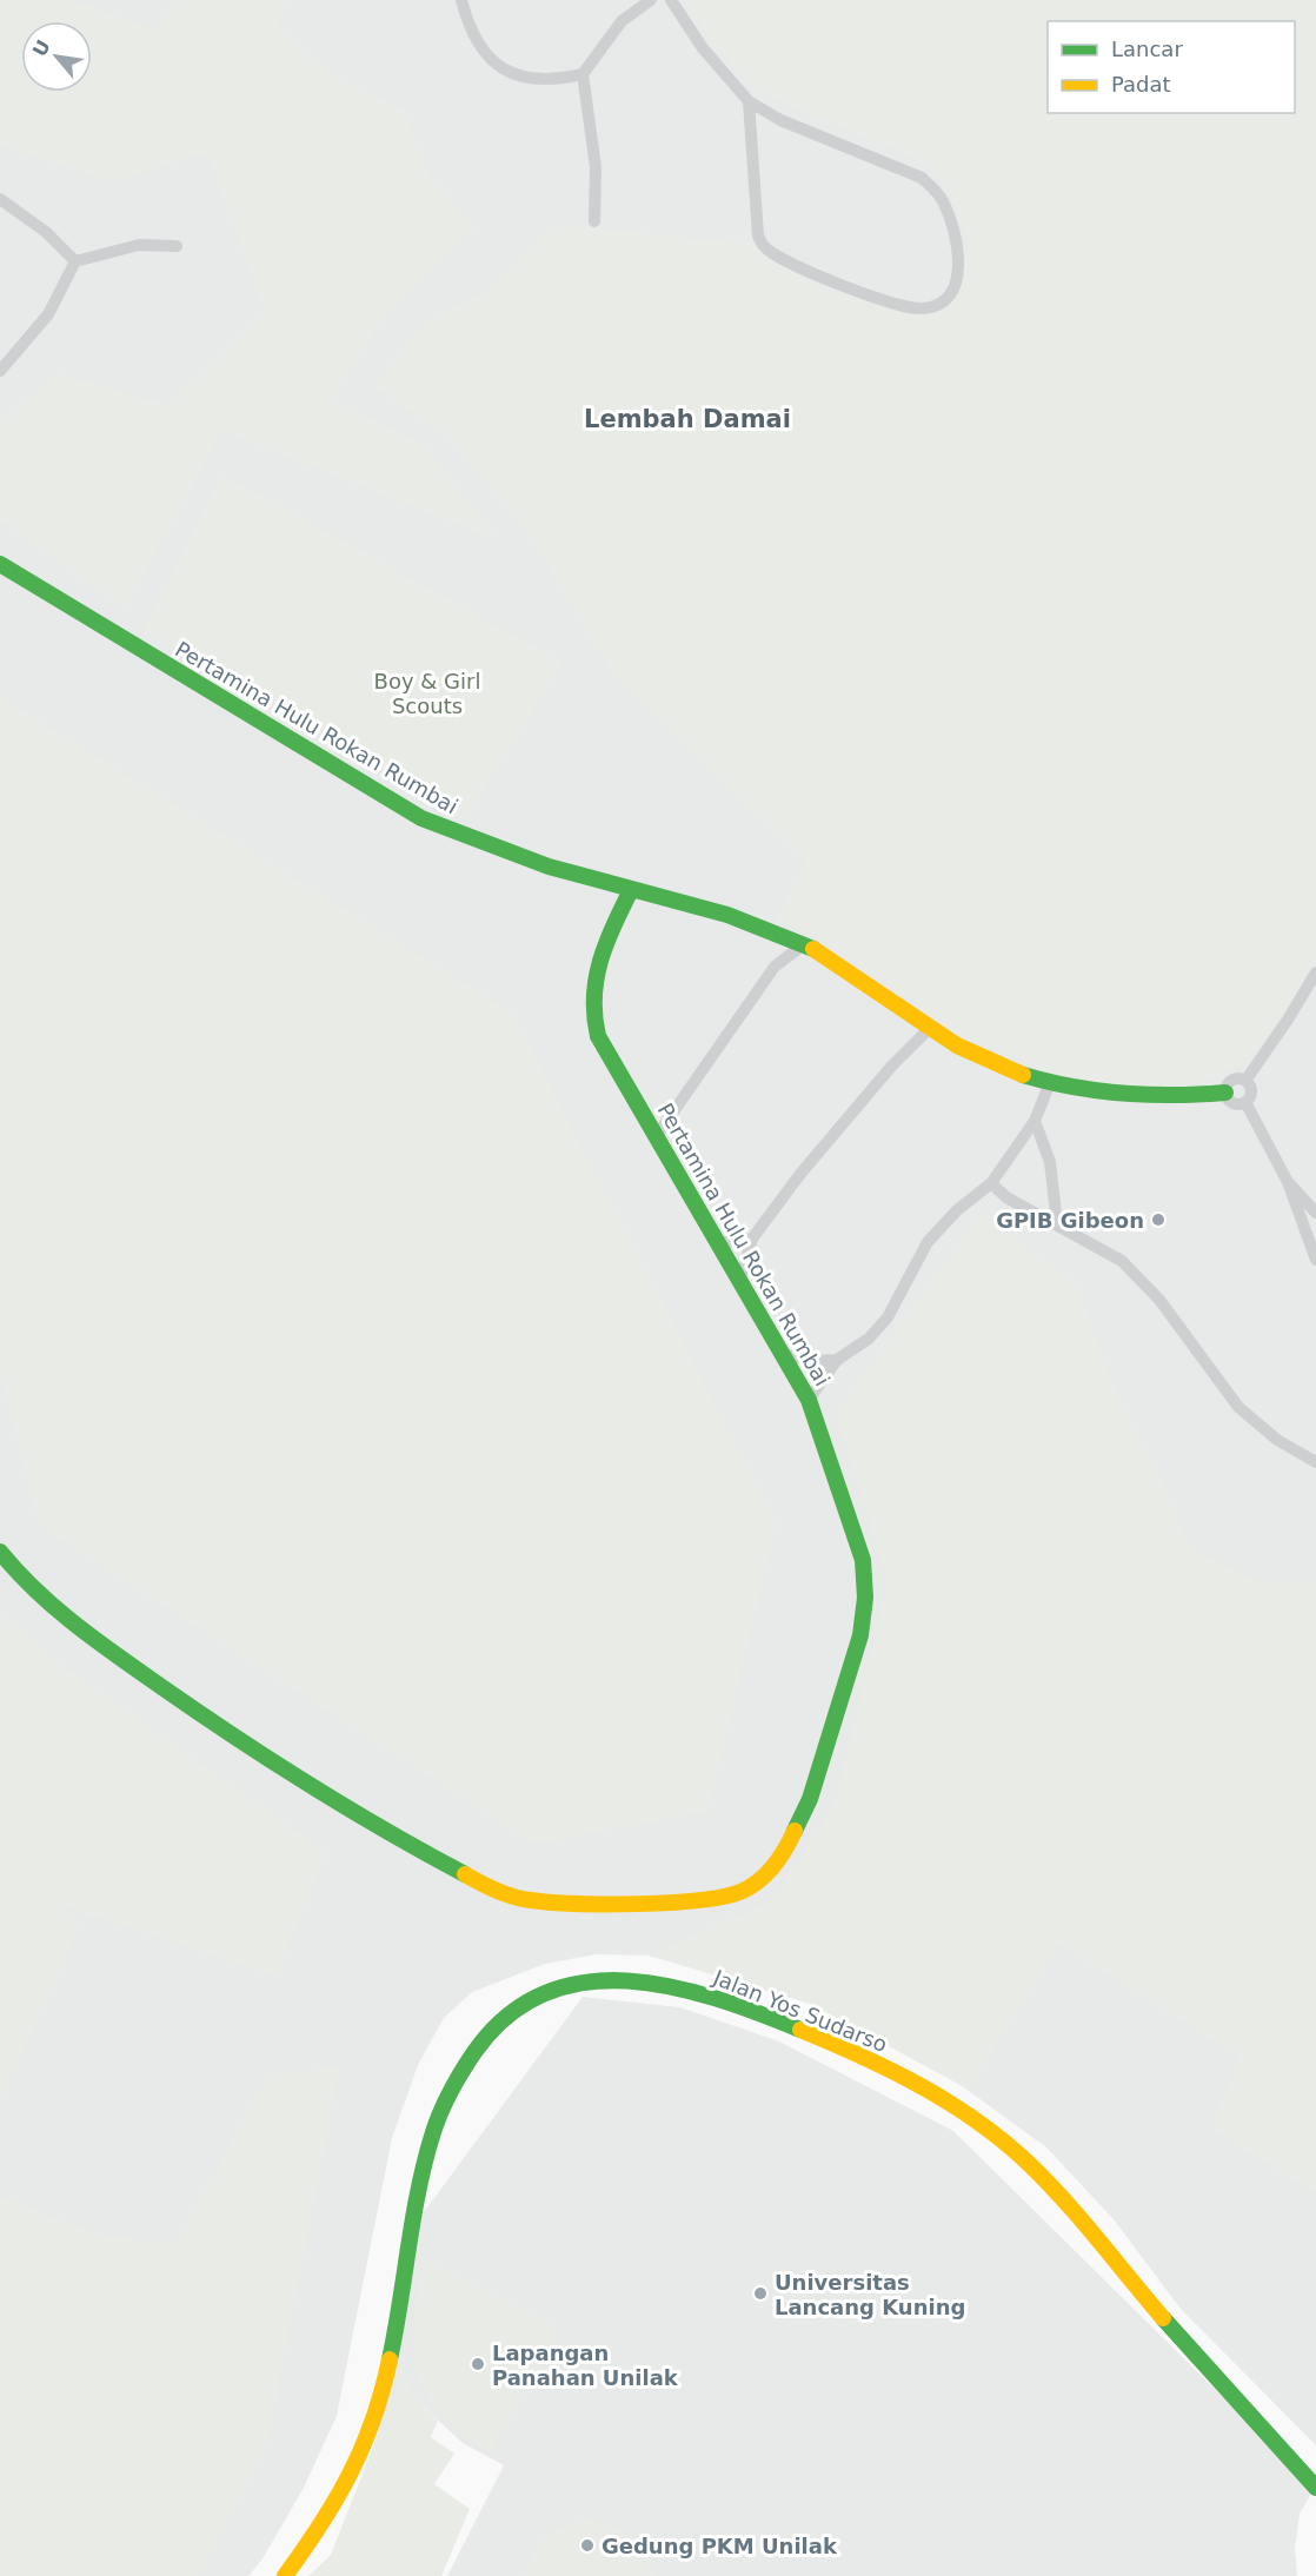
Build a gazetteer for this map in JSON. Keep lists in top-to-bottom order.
{
  "streets": {
    "street": ["Pertamina Hulu Rokan Rumbai", "Jalan Yos Sudarso"]
  },
  "districts": ["Lembah Damai"],
  "parks": ["Boy & Girl Scouts"],
  "places": [
    "GPIB Gibeon",
    "Universitas Lancang Kuning",
    "Lapangan Panahan Unilak",
    "Gedung PKM Unilak"
  ],
  "legend": ["Lancar", "Padat"],
  "north": "top left"
}
